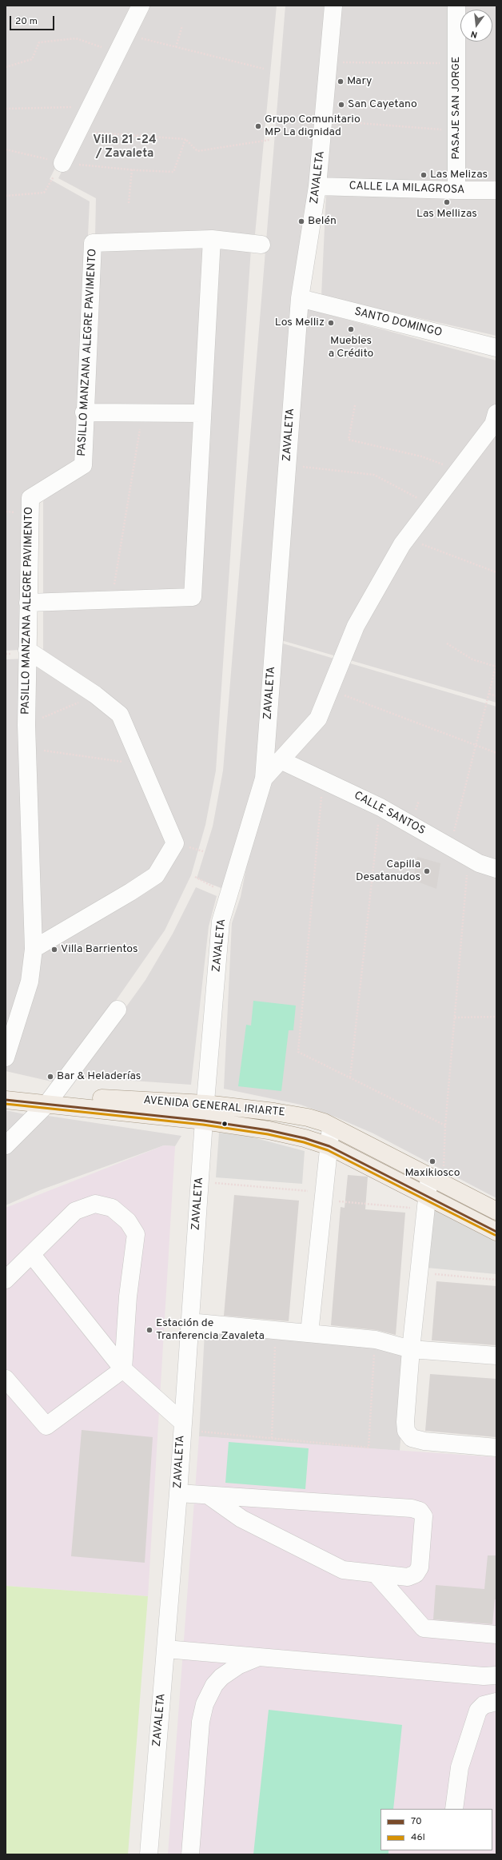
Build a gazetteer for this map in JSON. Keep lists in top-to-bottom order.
{
  "streets": {
    "main road": ["AVENIDA GENERAL IRIARTE"],
    "street": [
      "PASAJE SAN JORGE",
      "ZAVALETA",
      "CALLE LA MILAGROSA",
      "SANTO DOMINGO",
      "PASILLO MANZANA ALEGRE PAVIMENTO",
      "CALLE SANTOS"
    ]
  },
  "crossings": [
    ["PASAJE SAN JORGE", "CALLE LA MILAGROSA"],
    ["ZAVALETA", "CALLE LA MILAGROSA"],
    ["ZAVALETA", "SANTO DOMINGO"],
    ["ZAVALETA", "AVENIDA GENERAL IRIARTE"]
  ],
  "districts": ["Villa 21 -24 / Zavaleta"],
  "places": [
    "Mary",
    "San Cayetano",
    "Grupo Comunitario MP La dignidad",
    "Las Melizas",
    "Las Mellizas",
    "Belén",
    "Los Melliz",
    "Muebles a Crédito",
    "Capilla Desatanudos",
    "Villa Barrientos",
    "Bar & Heladerías",
    "Maxikiosco",
    "Estación de Tranferencia Zavaleta"
  ],
  "lines": ["transit line 70", "transit line 46I"],
  "legend": ["70", "46I"],
  "scale_bar": "20 m",
  "north": "bottom"
}
